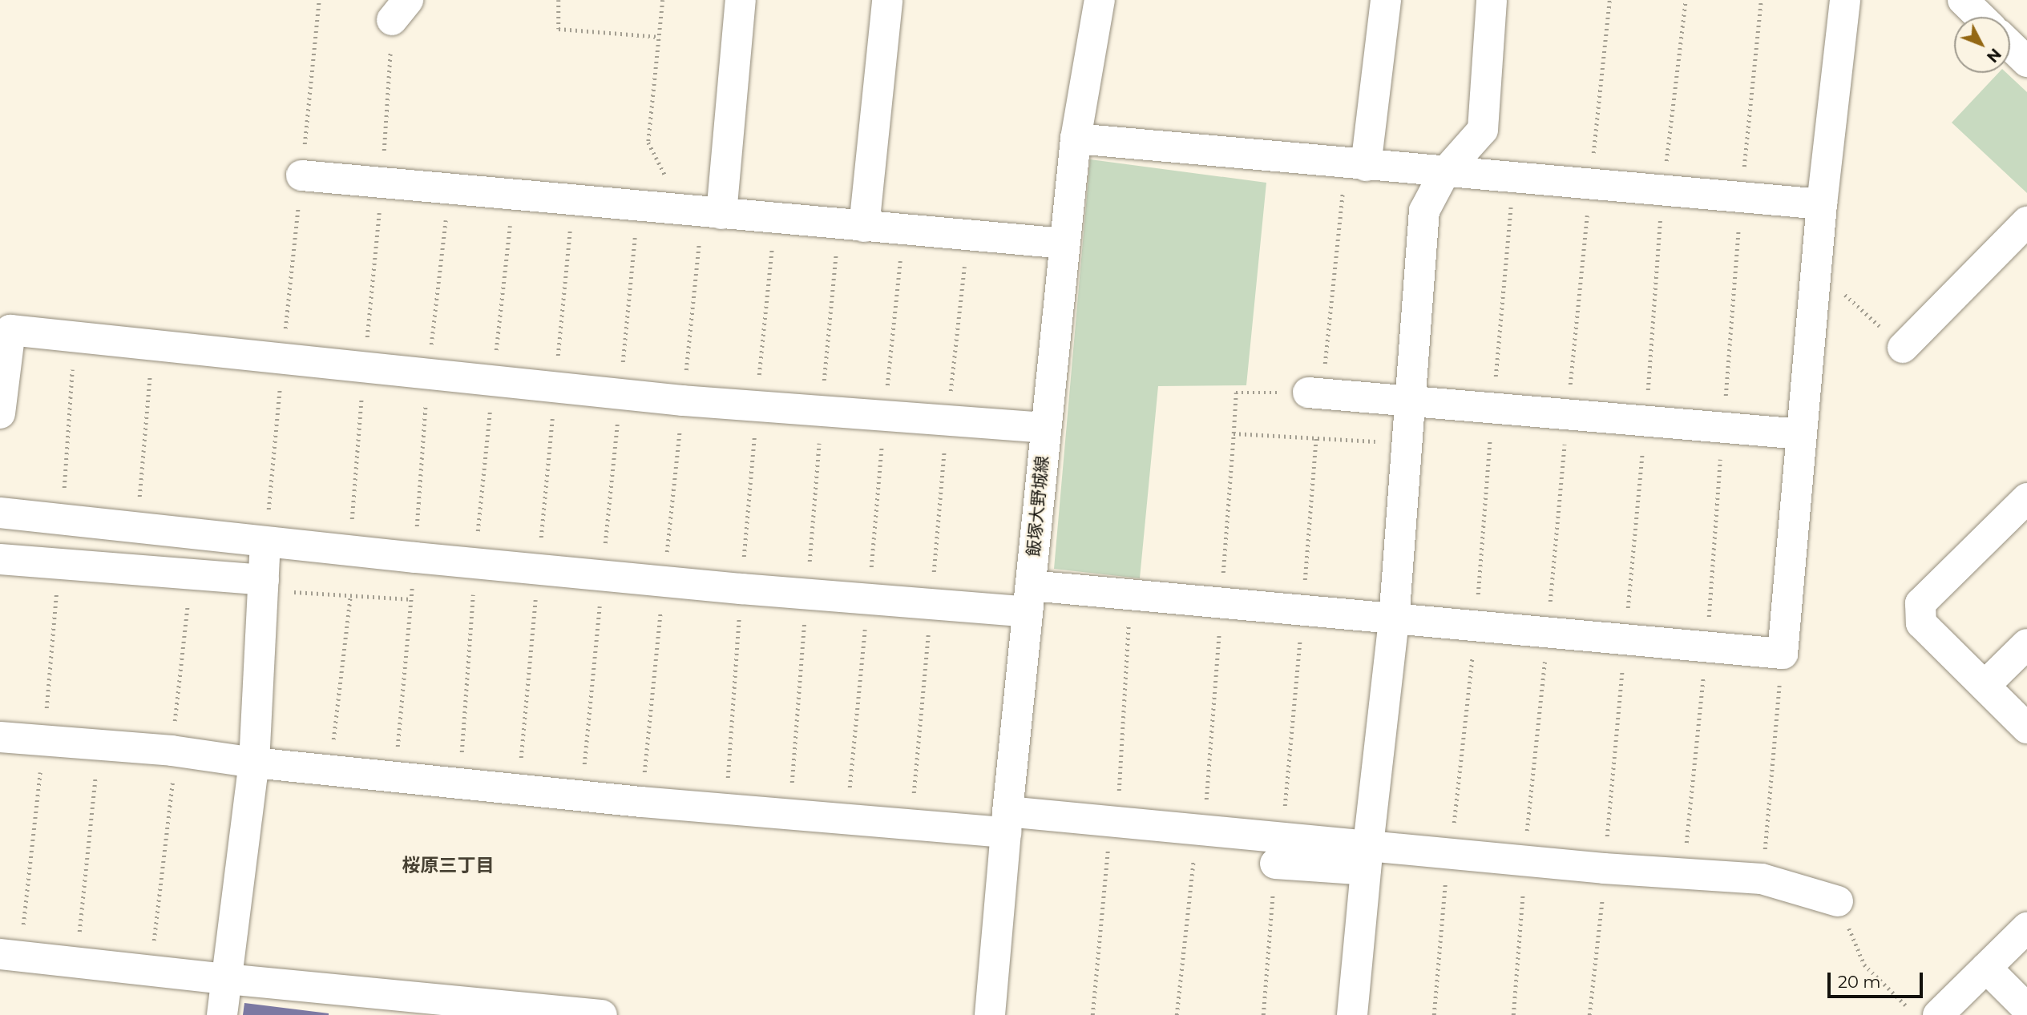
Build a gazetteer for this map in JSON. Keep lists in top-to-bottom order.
{
  "streets": {
    "street": ["飯塚大野城線"]
  },
  "districts": ["桜原三丁目"],
  "scale_bar": "20 m",
  "north": "bottom right"
}
